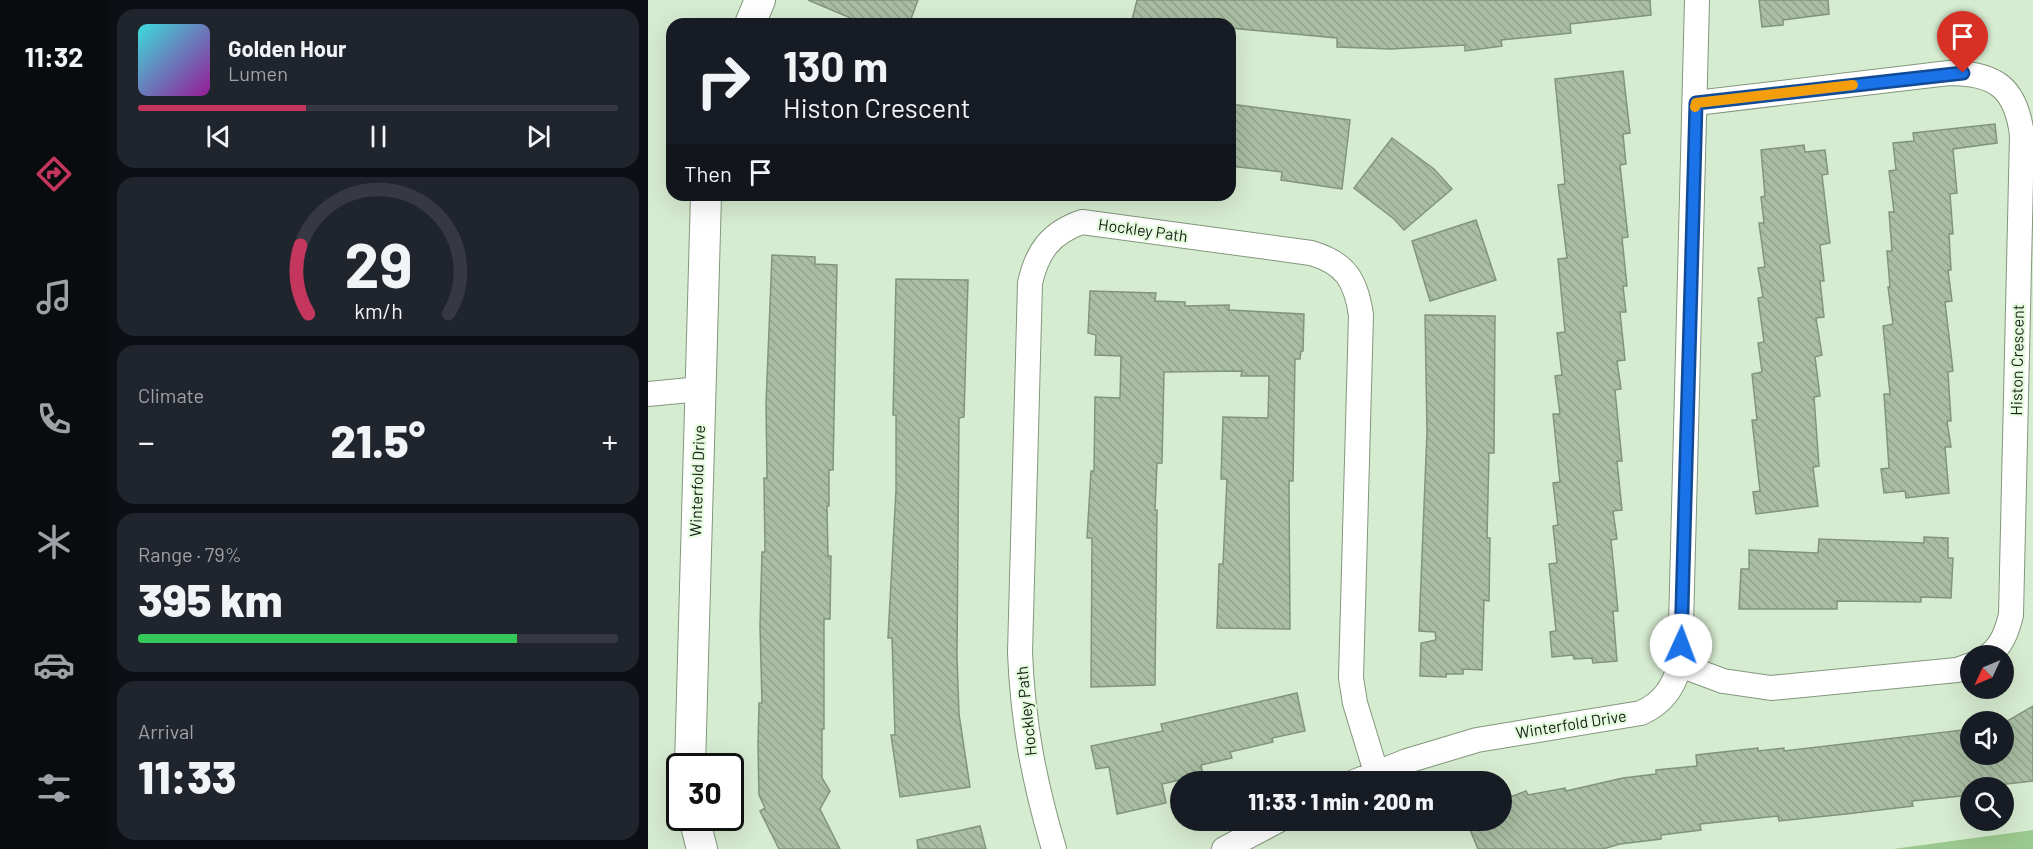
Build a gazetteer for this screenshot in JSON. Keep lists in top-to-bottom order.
{
  "streets": {
    "street": ["Hockley Path", "Histon Crescent", "Winterfold Drive"]
  },
  "crossings": [
    ["Histon Crescent", "Winterfold Drive"]
  ],
  "north": "bottom left",
  "page": {
    "tabs": "11:32",
    "turn": ["130 m", "Histon Crescent"],
    "song": ["Golden Hour", "Lumen"],
    "then": "Then",
    "tile": [
      "Climate",
      ["Range · 79%", "395 km"],
      ["Arrival", "11:33"]
    ],
    "heat": ["−", "21.5°", "+"],
    "limit": "30",
    "trip": "11:33 · 1 min · 200 m",
    "gauge": ["29", "km/h"]
  }
}
